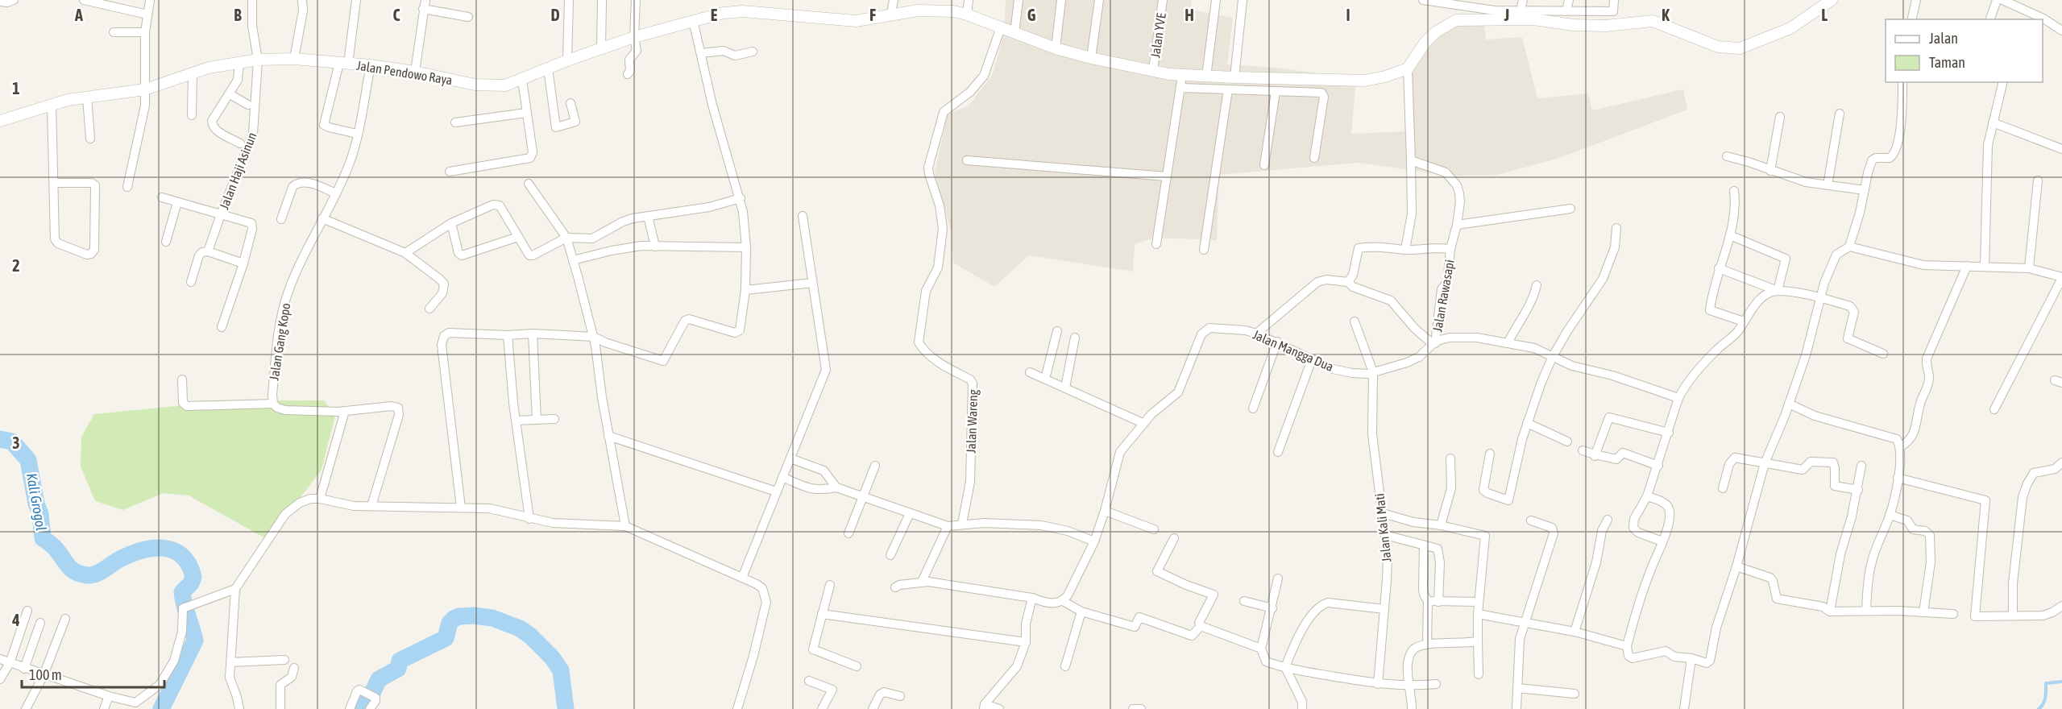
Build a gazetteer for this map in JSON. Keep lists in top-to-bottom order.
{
  "streets": {
    "street": [
      "Jalan YVE",
      "Jalan Pendowo Raya",
      "Jalan Haji Asinun",
      "Jalan Rawasapi",
      "Jalan Gang Kopo",
      "Jalan Mangga Dua",
      "Jalan Wareng",
      "Jalan Kali Mati"
    ]
  },
  "crossings": [
    ["Jalan YVE", "Jalan Pendowo Raya"],
    ["Jalan Pendowo Raya", "Jalan Haji Asinun"],
    ["Jalan Pendowo Raya", "Jalan Gang Kopo"],
    ["Jalan Pendowo Raya", "Jalan Wareng"],
    ["Jalan Rawasapi", "Jalan Mangga Dua"],
    ["Jalan Mangga Dua", "Jalan Kali Mati"]
  ],
  "water": ["Kali Grogol"],
  "legend": ["Jalan", "Taman"],
  "scale_bar": "100 m",
  "grid": {
    "columns": [
      "A",
      "B",
      "C",
      "D",
      "E",
      "F",
      "G",
      "H",
      "I",
      "J",
      "K",
      "L"
    ],
    "rows": [
      "1",
      "2",
      "3",
      "4"
    ]
  }
}
